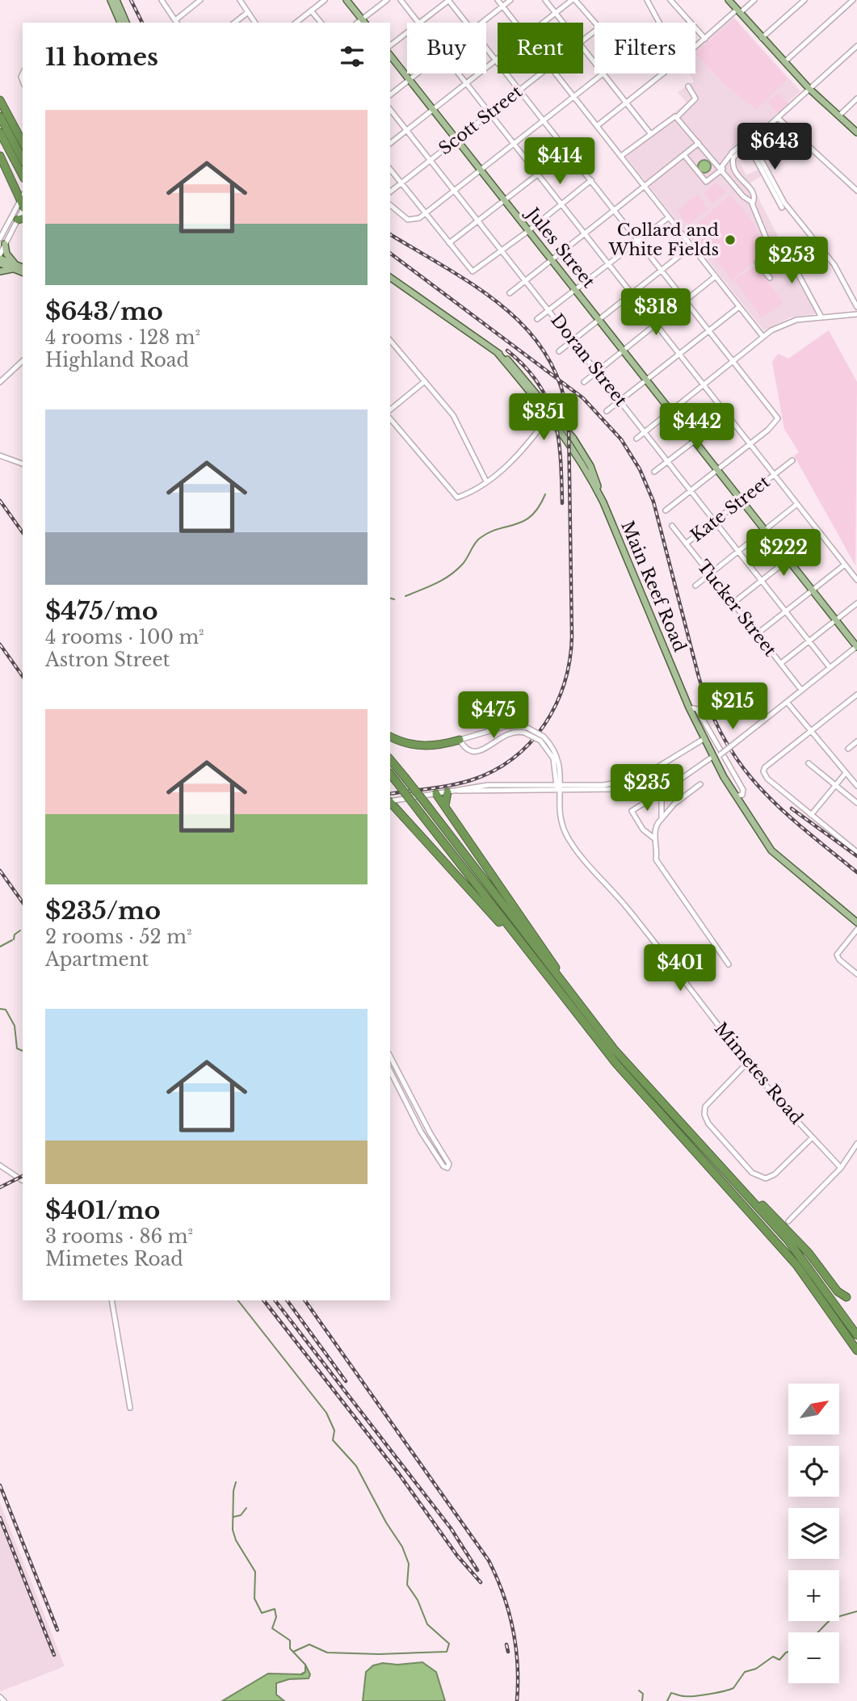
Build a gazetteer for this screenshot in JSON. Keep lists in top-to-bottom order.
{
  "streets": {
    "main road": ["Jules Street", "Main Reef Road"],
    "street": [
      "Scott Street",
      "Doran Street",
      "Kate Street",
      "Tucker Street",
      "Mimetes Road"
    ]
  },
  "crossings": [
    ["Scott Street", "Jules Street"],
    ["Scott Street", "Doran Street"],
    ["Jules Street", "Kate Street"],
    ["Doran Street", "Kate Street"],
    ["Kate Street", "Tucker Street"]
  ],
  "places": ["Collard and White Fields"],
  "north": "top right",
  "page": {
    "chip": ["Buy", "Rent", "Filters"],
    "heading": "11 homes",
    "list": [
      {
        "name": "$643/mo",
        "note": "4 rooms · 128 m² · Highland Road"
      },
      {
        "name": "$475/mo",
        "note": "4 rooms · 100 m² · Astron Street"
      },
      {
        "name": "$235/mo",
        "note": "2 rooms · 52 m² · Apartment"
      },
      {
        "name": "$401/mo",
        "note": "3 rooms · 86 m² · Mimetes Road"
      }
    ],
    "price": [
      "$643",
      "$414",
      "$253",
      "$318",
      "$351",
      "$442",
      "$222",
      "$215",
      "$475",
      "$235",
      "$401"
    ],
    "map_buttons": ["+", "−"]
  }
}
